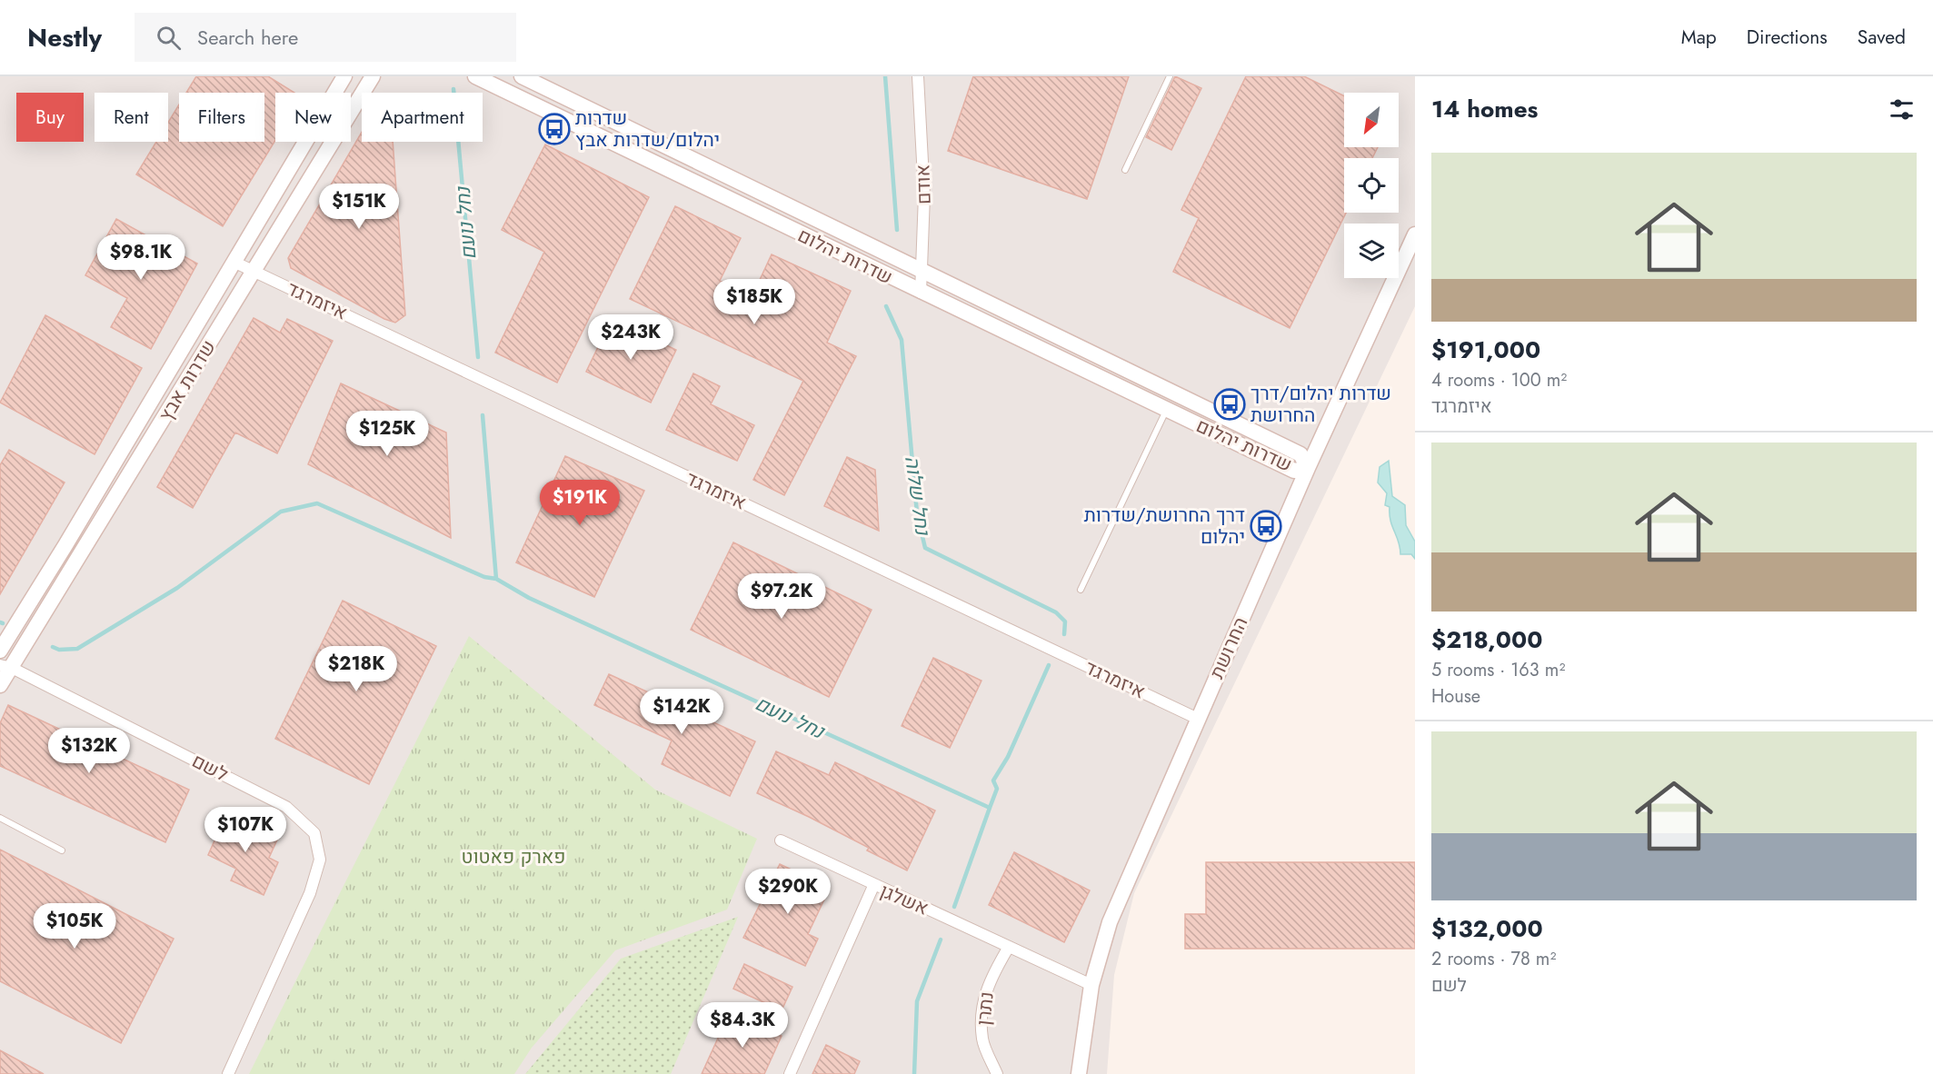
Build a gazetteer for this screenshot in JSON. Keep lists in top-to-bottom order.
{
  "streets": {
    "street": [
      "אודם",
      "שדרות יהלום",
      "איזמרגד",
      "שדרות אבץ",
      "החרושת",
      "לשם",
      "אשלגן",
      "נתרן"
    ]
  },
  "crossings": [
    ["אודם", "שדרות יהלום"],
    ["שדרות יהלום", "החרושת"],
    ["איזמרגד", "שדרות אבץ"],
    ["איזמרגד", "החרושת"],
    ["שדרות אבץ", "לשם"],
    ["החרושת", "אשלגן"],
    ["אשלגן", "נתרן"]
  ],
  "water": ["נחל נועם", "נחל שלוה"],
  "parks": ["פארק פאטוט"],
  "places": {
    "bus stop": ["שדרות יהלום/שדרות אבץ", "שדרות יהלום/דרך החרושת", "דרך החרושת/שדרות יהלום"]
  },
  "north": "bottom left",
  "page": {
    "header": "Nestly",
    "search": "Search here",
    "nav": ["Map", "Directions", "Saved"],
    "heading": "14 homes",
    "chip": [
      "Buy",
      "Rent",
      "Filters",
      "New",
      "Apartment"
    ],
    "list": [
      {
        "name": "$191,000",
        "note": "4 rooms · 100 m² · איזמרגד"
      },
      {
        "name": "$218,000",
        "note": "5 rooms · 163 m² · House"
      },
      {
        "name": "$132,000",
        "note": "2 rooms · 78 m² · לשם"
      }
    ],
    "price": [
      "$151K",
      "$98.1K",
      "$185K",
      "$243K",
      "$125K",
      "$191K",
      "$97.2K",
      "$218K",
      "$142K",
      "$132K",
      "$107K",
      "$290K",
      "$105K",
      "$84.3K"
    ]
  }
}
